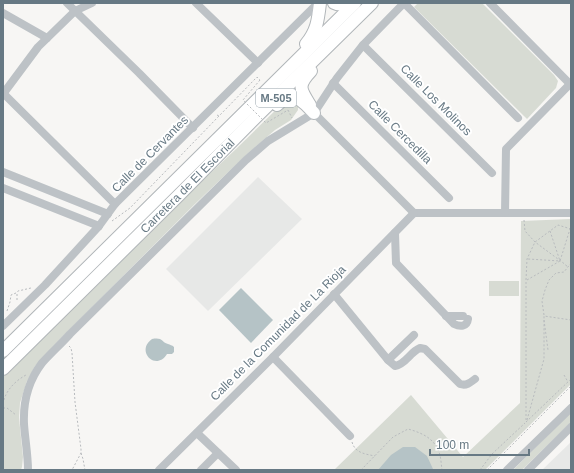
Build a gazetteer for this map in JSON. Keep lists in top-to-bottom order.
{
  "streets": {
    "highway": ["M-505", "Carretera de El Escorial"],
    "street": [
      "Calle Los Molinos",
      "Calle Cercedilla",
      "Calle de Cervantes",
      "Calle de la Comunidad de La Rioja"
    ]
  },
  "crossings": [
    ["M-505", "Calle de Cervantes"],
    ["M-505", "Carretera de El Escorial"]
  ],
  "scale_bar": "100 m"
}
